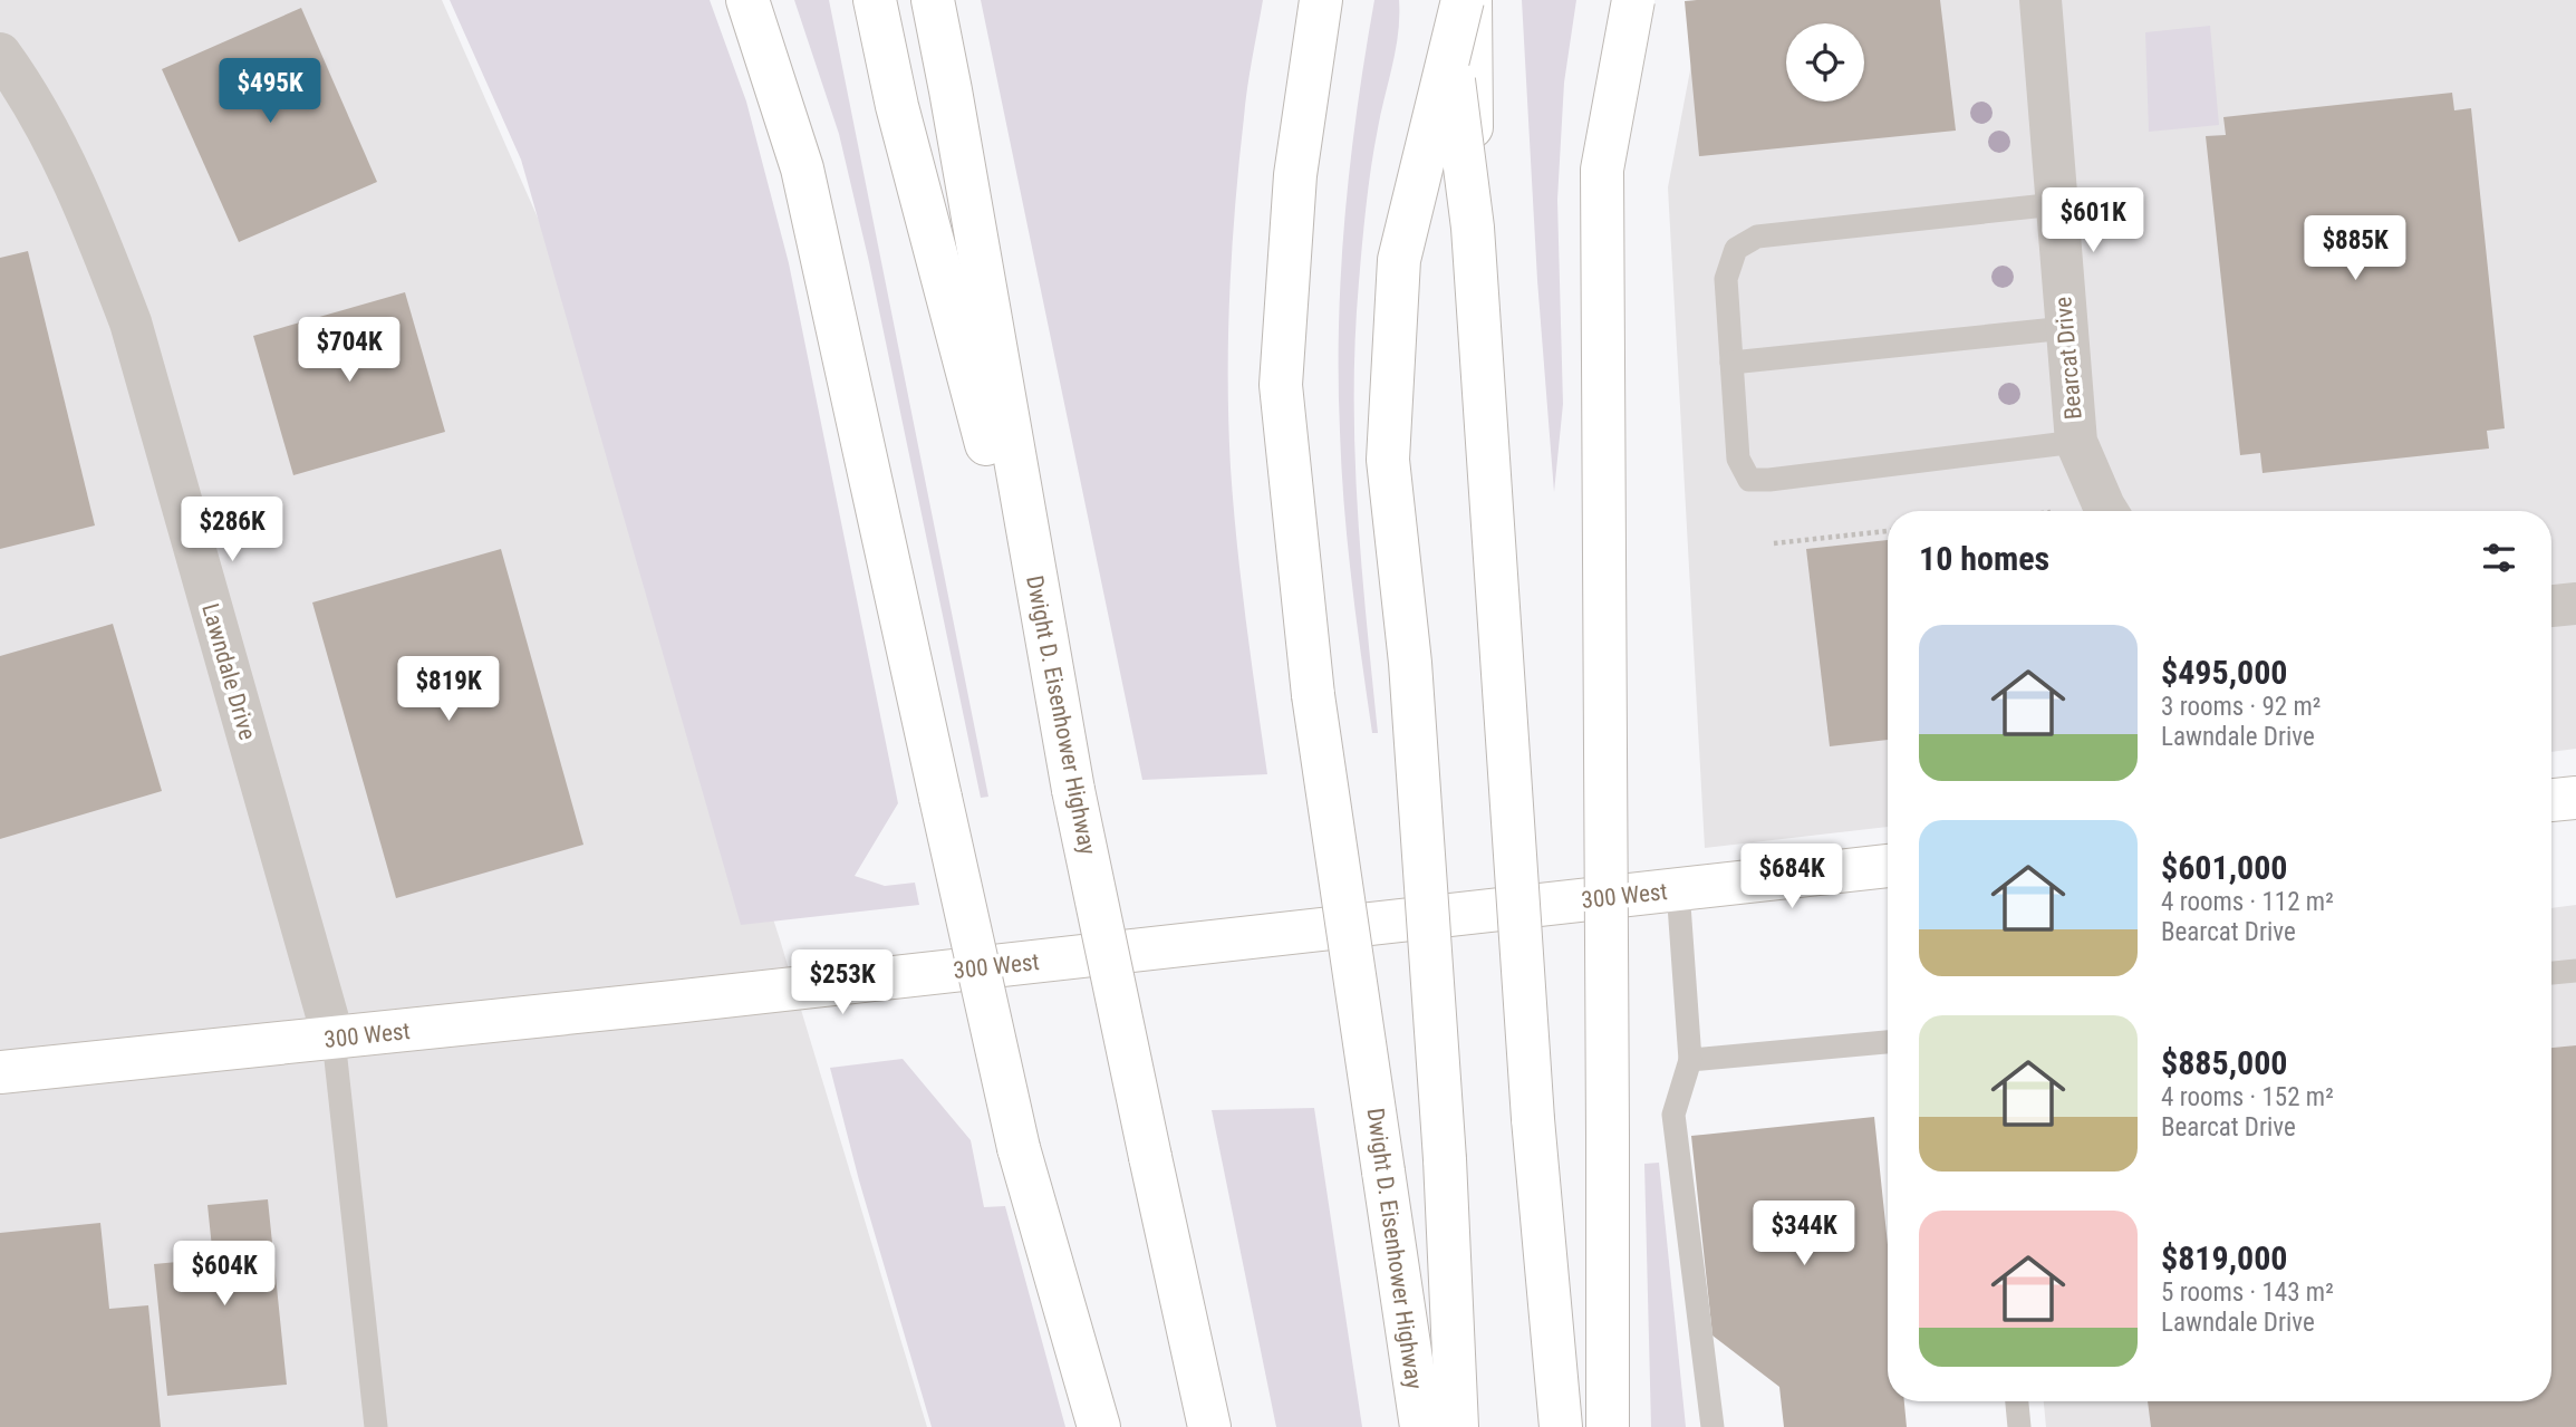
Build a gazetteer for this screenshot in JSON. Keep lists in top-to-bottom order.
{
  "streets": {
    "main road": ["Dwight D. Eisenhower Highway", "300 West"],
    "street": ["Bearcat Drive", "Lawndale Drive"]
  },
  "crossings": [
    ["Lawndale Drive", "300 West"]
  ],
  "page": {
    "price": [
      "$495K",
      "$601K",
      "$885K",
      "$704K",
      "$286K",
      "$819K",
      "$684K",
      "$253K",
      "$344K",
      "$604K"
    ],
    "heading": "10 homes",
    "list": [
      {
        "name": "$495,000",
        "note": "3 rooms · 92 m² · Lawndale Drive"
      },
      {
        "name": "$601,000",
        "note": "4 rooms · 112 m² · Bearcat Drive"
      },
      {
        "name": "$885,000",
        "note": "4 rooms · 152 m² · Bearcat Drive"
      },
      {
        "name": "$819,000",
        "note": "5 rooms · 143 m² · Lawndale Drive"
      }
    ]
  }
}
